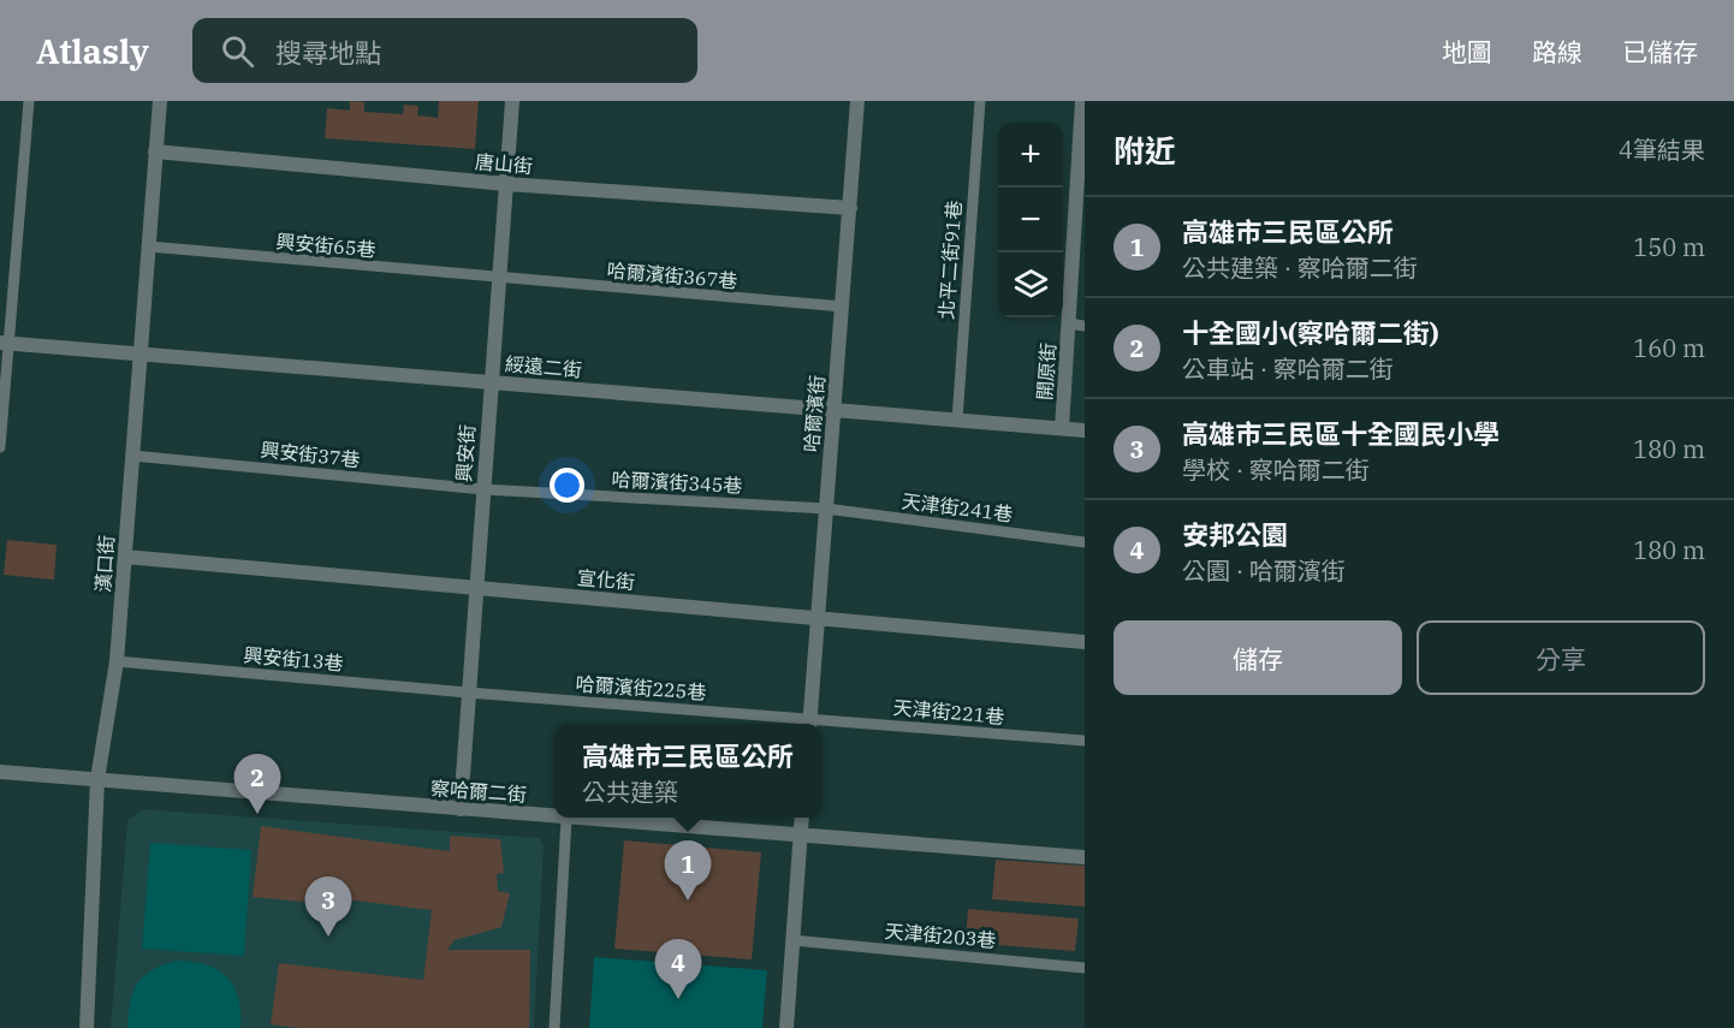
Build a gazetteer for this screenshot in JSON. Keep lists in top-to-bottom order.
{
  "streets": {
    "street": [
      "唐山街",
      "綏遠二街",
      "開原街",
      "哈爾濱街",
      "興安街",
      "漢口街",
      "宣化街",
      "察哈爾二街"
    ],
    "lane": [
      "興安街65巷",
      "北平二街91巷",
      "哈爾濱街367巷",
      "興安街37巷",
      "哈爾濱街345巷",
      "天津街241巷",
      "興安街13巷",
      "哈爾濱街225巷",
      "天津街221巷",
      "天津街203巷"
    ]
  },
  "crossings": [
    ["唐山街", "哈爾濱街"],
    ["唐山街", "興安街"],
    ["唐山街", "漢口街"],
    ["興安街65巷", "哈爾濱街367巷"],
    ["興安街65巷", "興安街"],
    ["興安街65巷", "漢口街"],
    ["北平二街91巷", "綏遠二街"],
    ["哈爾濱街367巷", "哈爾濱街"],
    ["哈爾濱街367巷", "興安街"],
    ["綏遠二街", "開原街"],
    ["綏遠二街", "哈爾濱街"],
    ["綏遠二街", "興安街"],
    ["綏遠二街", "漢口街"],
    ["哈爾濱街", "哈爾濱街345巷"],
    ["哈爾濱街", "天津街241巷"],
    ["哈爾濱街", "宣化街"],
    ["哈爾濱街", "哈爾濱街225巷"],
    ["興安街", "興安街37巷"],
    ["興安街", "哈爾濱街345巷"],
    ["興安街", "宣化街"],
    ["興安街", "興安街13巷"],
    ["興安街", "哈爾濱街225巷"],
    ["興安街", "察哈爾二街"],
    ["興安街37巷", "哈爾濱街345巷"],
    ["興安街37巷", "漢口街"],
    ["哈爾濱街345巷", "天津街241巷"],
    ["漢口街", "宣化街"],
    ["漢口街", "興安街13巷"],
    ["漢口街", "察哈爾二街"],
    ["興安街13巷", "哈爾濱街225巷"]
  ],
  "page": {
    "header": "Atlasly",
    "search": "搜尋地點",
    "nav": ["地圖", "路線", "已儲存"],
    "heading": ["附近", "4筆結果"],
    "map_buttons": ["+", "−"],
    "list": [
      {
        "mark": "1",
        "name": "高雄市三民區公所",
        "note": "公共建築 · 察哈爾二街",
        "value": "150 m"
      },
      {
        "mark": "2",
        "name": "十全國小(察哈爾二街)",
        "note": "公車站 · 察哈爾二街",
        "value": "160 m"
      },
      {
        "mark": "3",
        "name": "高雄市三民區十全國民小學",
        "note": "學校 · 察哈爾二街",
        "value": "180 m"
      },
      {
        "mark": "4",
        "name": "安邦公園",
        "note": "公園 · 哈爾濱街",
        "value": "180 m"
      }
    ],
    "buttons": ["儲存", "分享"],
    "popup": ["高雄市三民區公所", "公共建築"],
    "pins": [
      "2",
      "1",
      "3",
      "4"
    ]
  }
}
